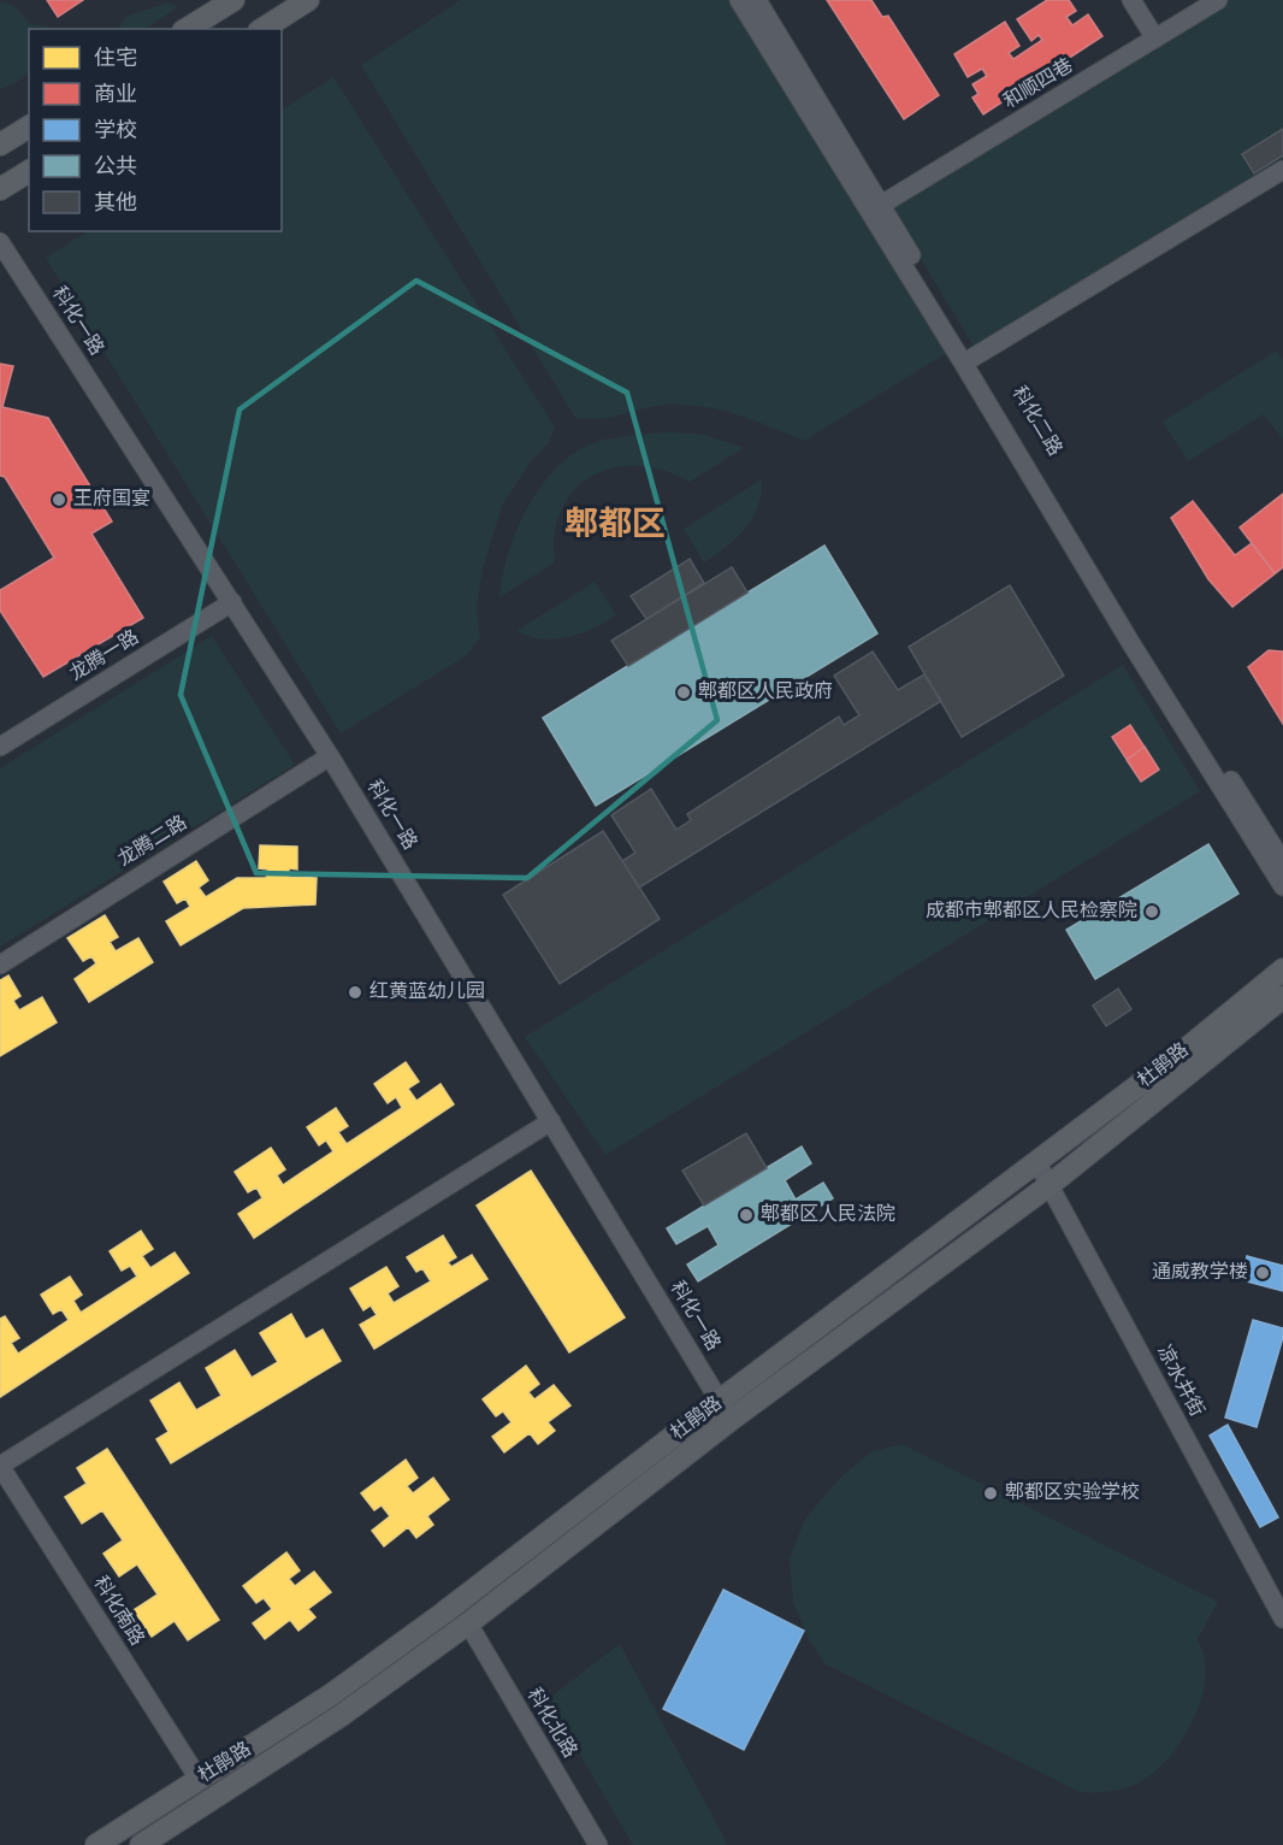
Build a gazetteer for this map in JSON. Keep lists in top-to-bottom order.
{
  "streets": {
    "main road": ["杜鹃路"],
    "street": [
      "和顺四巷",
      "科化一路",
      "科化二路",
      "龙腾一路",
      "龙腾二路",
      "凉水井街",
      "科化南路",
      "科化北路"
    ]
  },
  "crossings": [
    ["和顺四巷", "科化二路"],
    ["科化一路", "龙腾一路"],
    ["科化一路", "龙腾二路"],
    ["科化一路", "杜鹃路"],
    ["杜鹃路", "凉水井街"],
    ["杜鹃路", "科化南路"],
    ["杜鹃路", "科化北路"]
  ],
  "districts": ["郫都区"],
  "places": [
    "王府国宴",
    "郫都区人民政府",
    "成都市郫都区人民检察院",
    "红黄蓝幼儿园",
    "郫都区人民法院",
    "通威教学楼",
    "郫都区实验学校"
  ],
  "legend": [
    "住宅",
    "商业",
    "学校",
    "公共",
    "其他"
  ]
}
